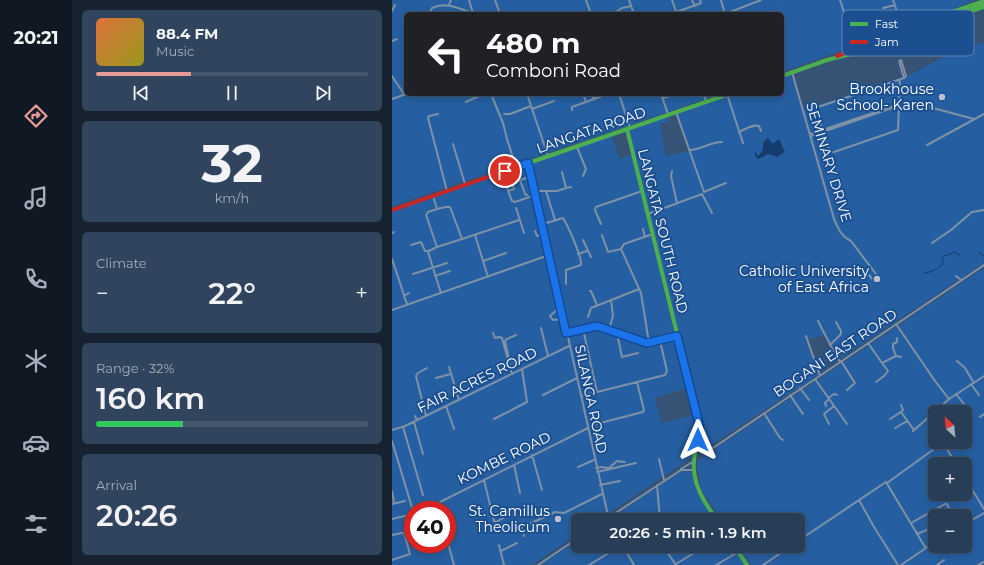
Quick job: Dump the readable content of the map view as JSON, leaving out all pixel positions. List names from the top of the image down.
{
  "streets": {
    "main road": ["LANGATA ROAD", "LANGATA SOUTH ROAD"],
    "street": [
      "SEMINARY DRIVE",
      "BOGANI EAST ROAD",
      "FAIR ACRES ROAD",
      "SILANGA ROAD",
      "KOMBE ROAD"
    ]
  },
  "crossings": [
    ["LANGATA ROAD", "LANGATA SOUTH ROAD"],
    ["LANGATA ROAD", "SILANGA ROAD"],
    ["LANGATA SOUTH ROAD", "BOGANI EAST ROAD"],
    ["FAIR ACRES ROAD", "SILANGA ROAD"],
    ["SILANGA ROAD", "KOMBE ROAD"]
  ],
  "places": ["Brookhouse School- Karen", "Catholic University of East Africa", "St. Camillus Theolicum"],
  "legend": ["Fast", "Jam"],
  "north": "top left",
  "page": {
    "tabs": "20:21",
    "turn": ["480 m", "Comboni Road"],
    "song": ["88.4 FM", "Music"],
    "tile": [
      ["32", "km/h"],
      "Climate",
      ["Range · 32%", "160 km"],
      ["Arrival", "20:26"]
    ],
    "heat": ["−", "22°", "+"],
    "map_buttons": ["+", "−"],
    "limit": "40",
    "trip": "20:26 · 5 min · 1.9 km"
  }
}
